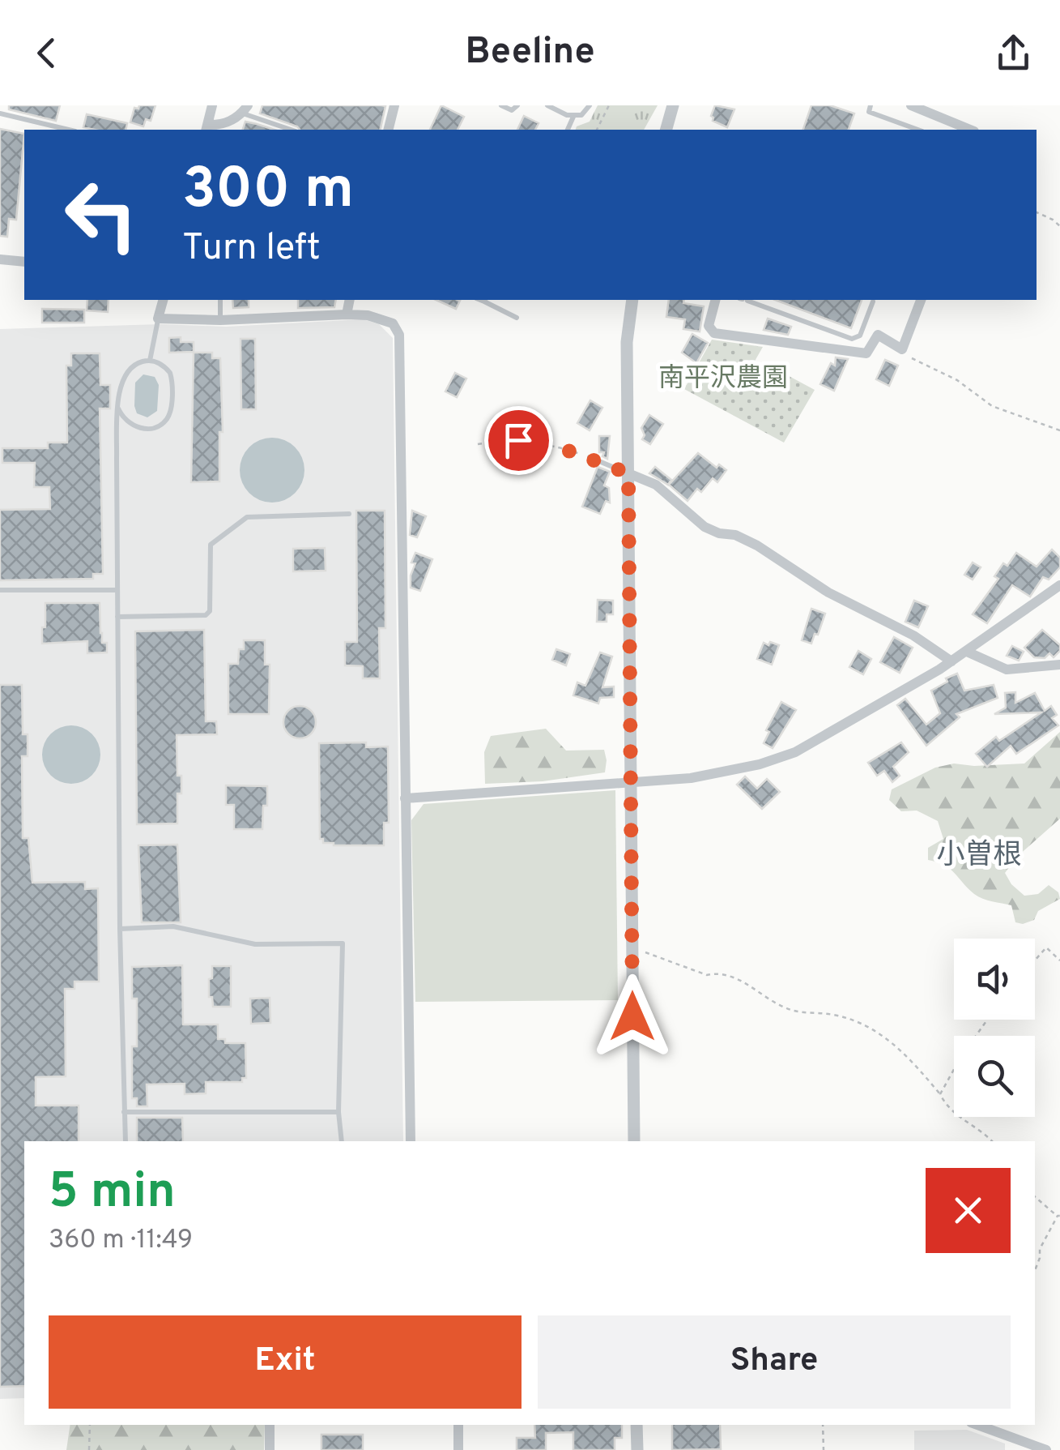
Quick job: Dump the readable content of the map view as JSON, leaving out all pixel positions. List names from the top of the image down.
{
  "districts": ["小曽根"],
  "parks": ["南平沢農園"],
  "page": {
    "header": "Beeline",
    "turn": ["300 m", "Turn left"],
    "heading": ["5 min", "360 m · 11:49"],
    "buttons": ["Exit", "Share"]
  }
}
